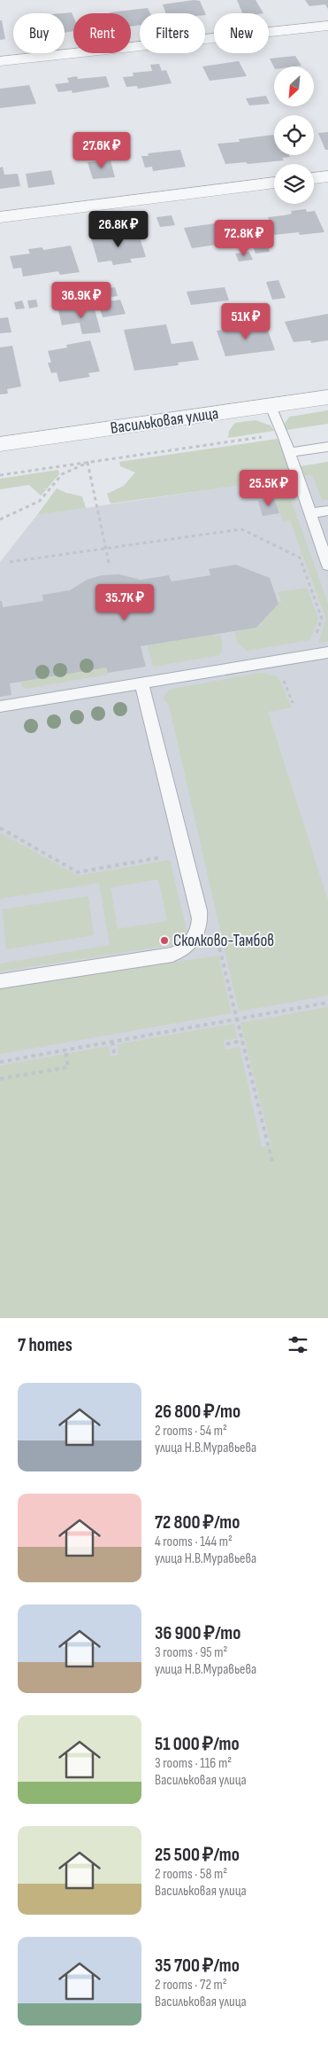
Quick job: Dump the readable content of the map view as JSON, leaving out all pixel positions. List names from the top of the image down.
{
  "streets": {
    "street": ["Васильковая улица"]
  },
  "places": ["Сколково-Тамбов"],
  "north": "bottom left",
  "page": {
    "chip": [
      "Buy",
      "Rent",
      "Filters",
      "New"
    ],
    "price": [
      "27.6K ₽",
      "26.8K ₽",
      "72.8K ₽",
      "36.9K ₽",
      "51K ₽",
      "25.5K ₽",
      "35.7K ₽"
    ],
    "heading": "7 homes",
    "list": [
      {
        "name": "26 800 ₽/mo",
        "note": "2 rooms · 54 m² · улица Н.В.Муравьева"
      },
      {
        "name": "72 800 ₽/mo",
        "note": "4 rooms · 144 m² · улица Н.В.Муравьева"
      },
      {
        "name": "36 900 ₽/mo",
        "note": "3 rooms · 95 m² · улица Н.В.Муравьева"
      },
      {
        "name": "51 000 ₽/mo",
        "note": "3 rooms · 116 m² · Васильковая улица"
      },
      {
        "name": "25 500 ₽/mo",
        "note": "2 rooms · 58 m² · Васильковая улица"
      },
      {
        "name": "35 700 ₽/mo",
        "note": "2 rooms · 72 m² · Васильковая улица"
      }
    ]
  }
}
